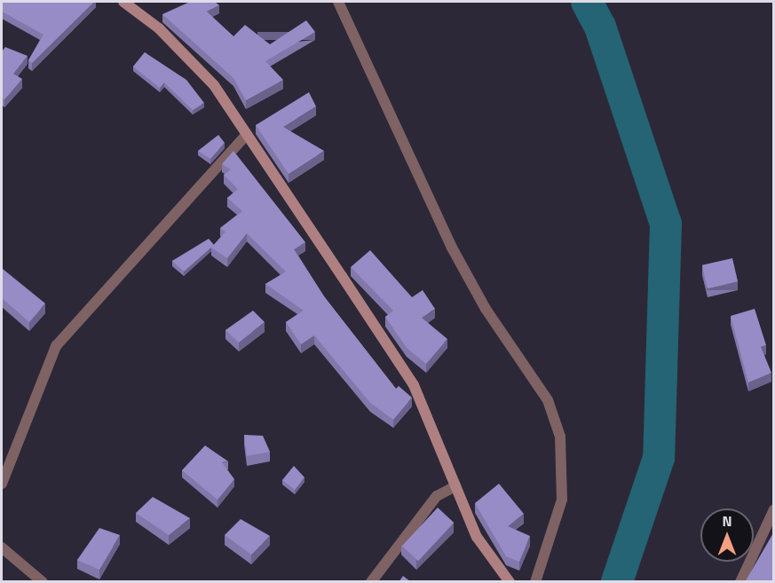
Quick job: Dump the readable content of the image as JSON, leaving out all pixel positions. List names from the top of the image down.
{
  "north": "top"
}
